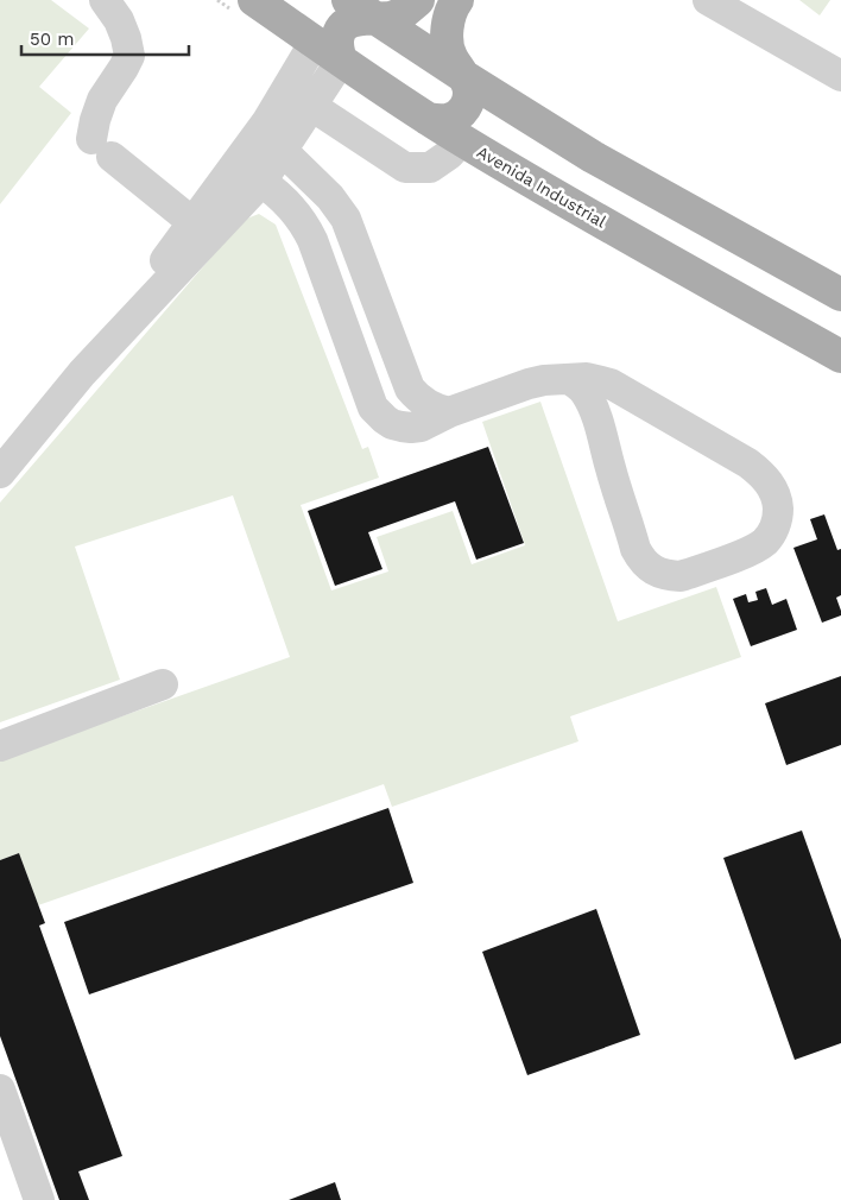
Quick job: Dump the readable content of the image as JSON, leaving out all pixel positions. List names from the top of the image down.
{
  "streets": {
    "main road": ["Avenida Industrial"]
  },
  "scale_bar": "50 m"
}
